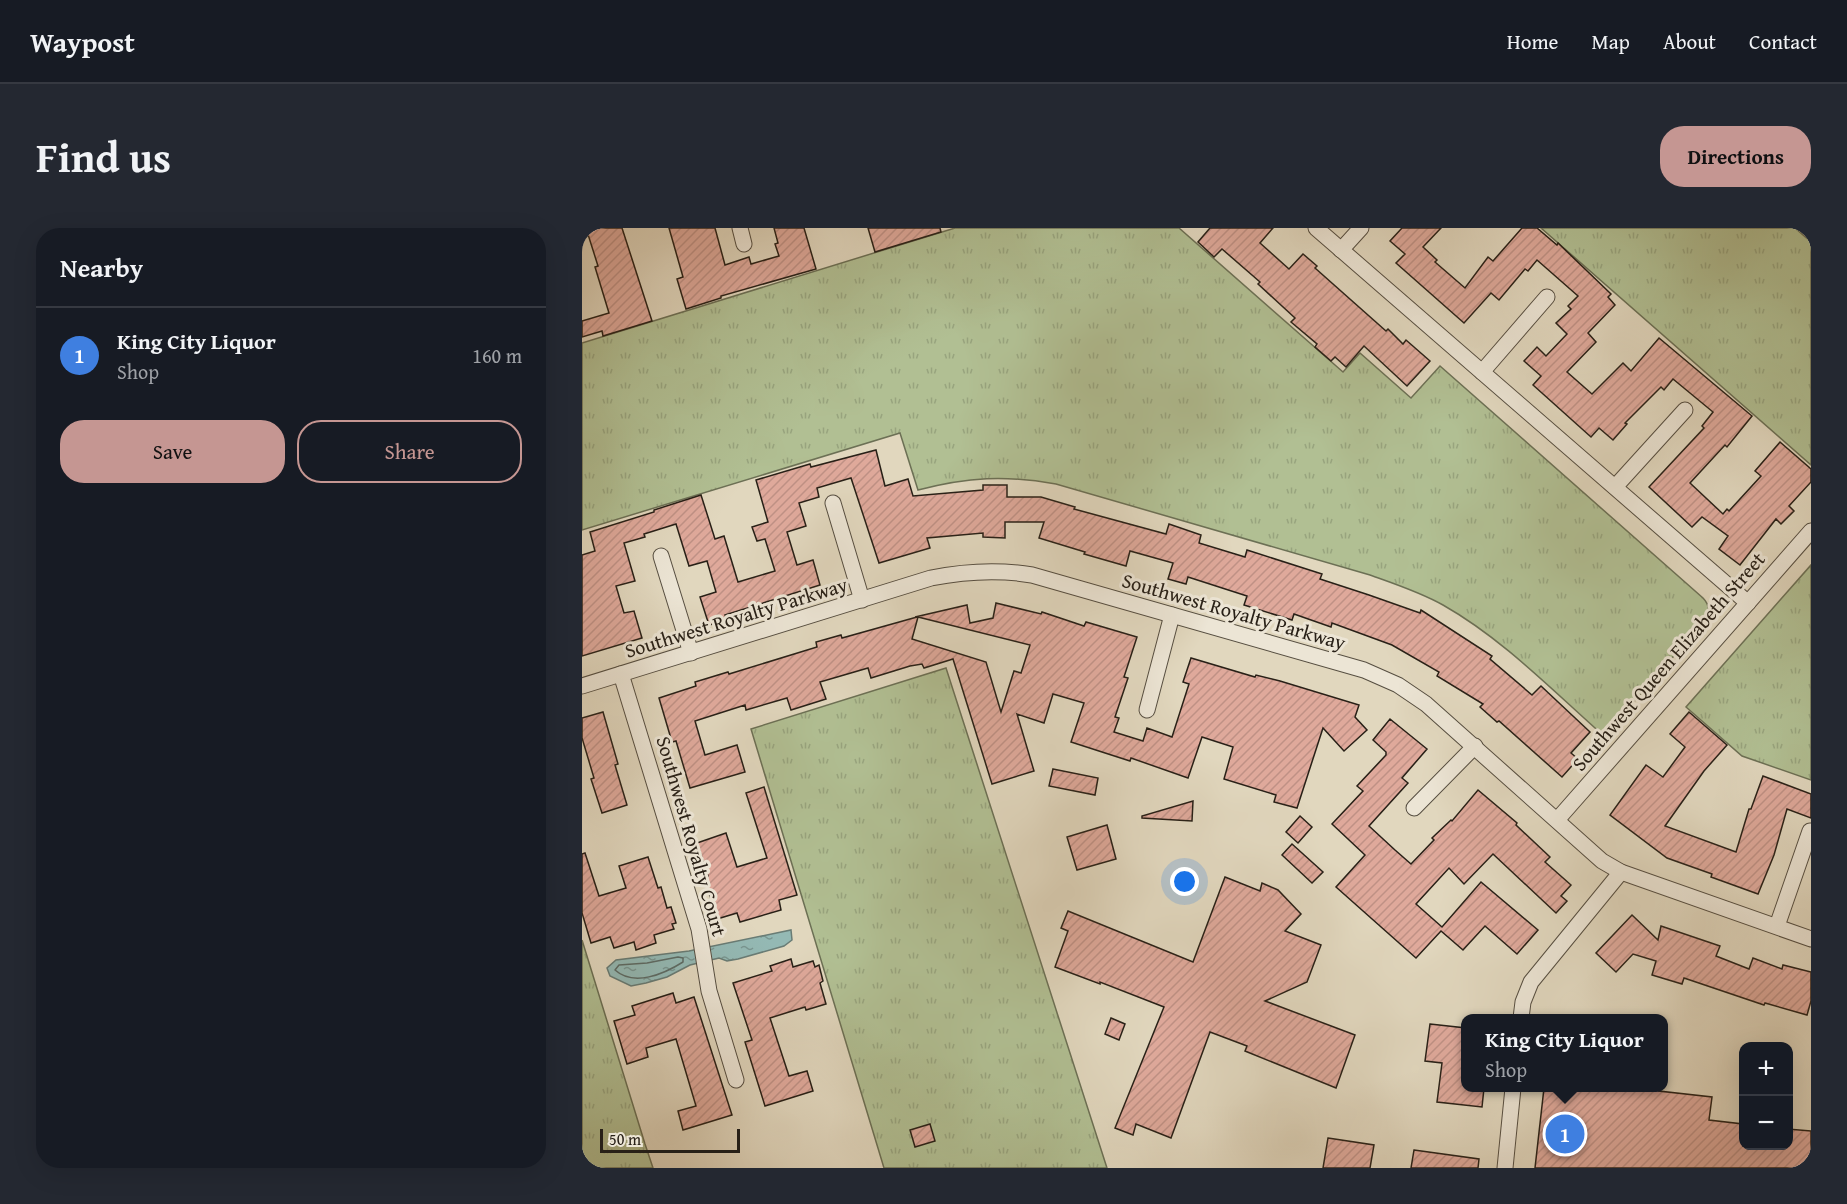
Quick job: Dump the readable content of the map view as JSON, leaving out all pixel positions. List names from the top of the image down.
{
  "streets": {
    "street": ["Southwest Royalty Parkway", "Southwest Queen Elizabeth Street", "Southwest Royalty Court"]
  },
  "crossings": [
    ["Southwest Royalty Parkway", "Southwest Queen Elizabeth Street"],
    ["Southwest Royalty Parkway", "Southwest Royalty Court"]
  ],
  "scale_bar": "50 m",
  "page": {
    "header": "Waypost",
    "nav": [
      "Home",
      "Map",
      "About",
      "Contact"
    ],
    "title": "Find us",
    "buttons": [
      "Directions",
      ["Save", "Share"]
    ],
    "heading": "Nearby",
    "list": [
      {
        "mark": "1",
        "name": "King City Liquor",
        "note": "Shop",
        "value": "160 m"
      }
    ],
    "popup": ["King City Liquor", "Shop"],
    "map_buttons": ["+", "−"],
    "pins": "1",
    "scale": "50 m"
  }
}
